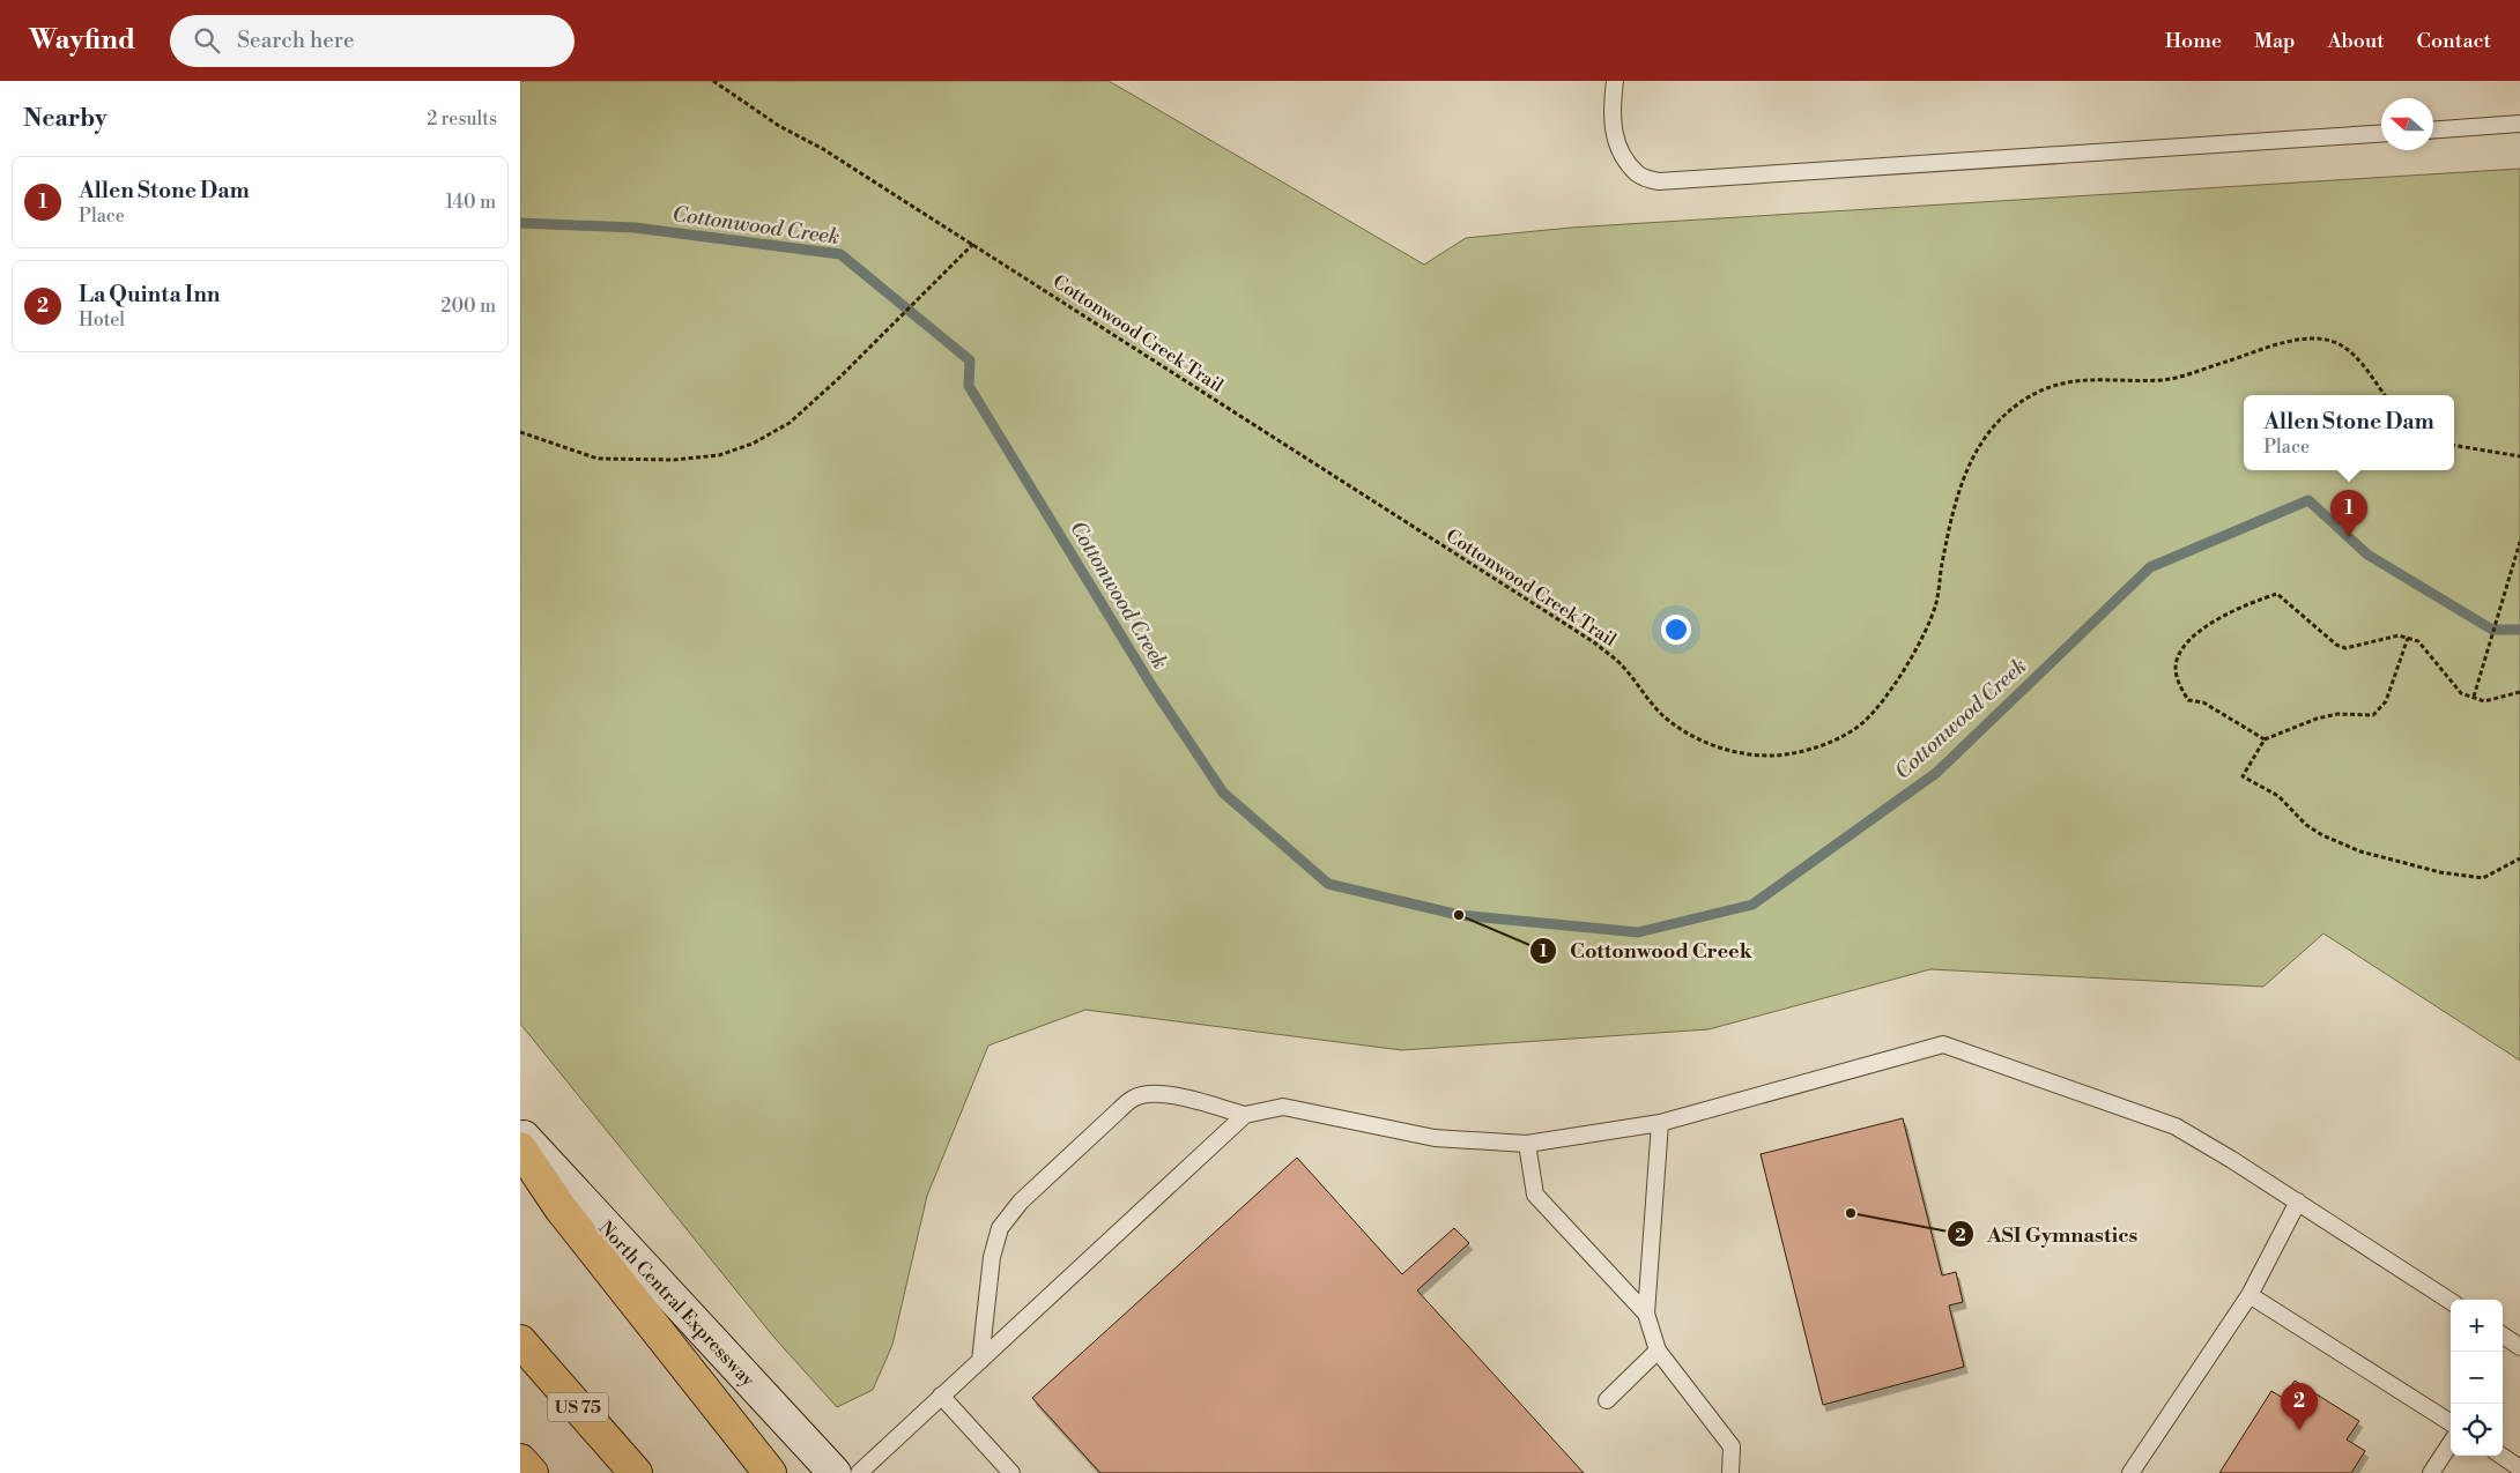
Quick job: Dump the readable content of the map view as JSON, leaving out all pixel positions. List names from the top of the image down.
{
  "streets": {
    "highway": ["US 75"],
    "main road": ["North Central Expressway"],
    "path": ["Cottonwood Creek Trail"]
  },
  "water": ["Cottonwood Creek"],
  "places": ["Cottonwood Creek", "ASI Gymnastics"],
  "north": "left",
  "page": {
    "header": "Wayfind",
    "search": "Search here",
    "nav": [
      "Home",
      "Map",
      "About",
      "Contact"
    ],
    "heading": ["Nearby", "2 results"],
    "list": [
      {
        "mark": "1",
        "name": "Allen Stone Dam",
        "note": "Place",
        "value": "140 m"
      },
      {
        "mark": "2",
        "name": "La Quinta Inn",
        "note": "Hotel",
        "value": "200 m"
      }
    ],
    "popup": ["Allen Stone Dam", "Place"],
    "pins": ["1", "2"],
    "map_buttons": ["+", "−"]
  }
}
